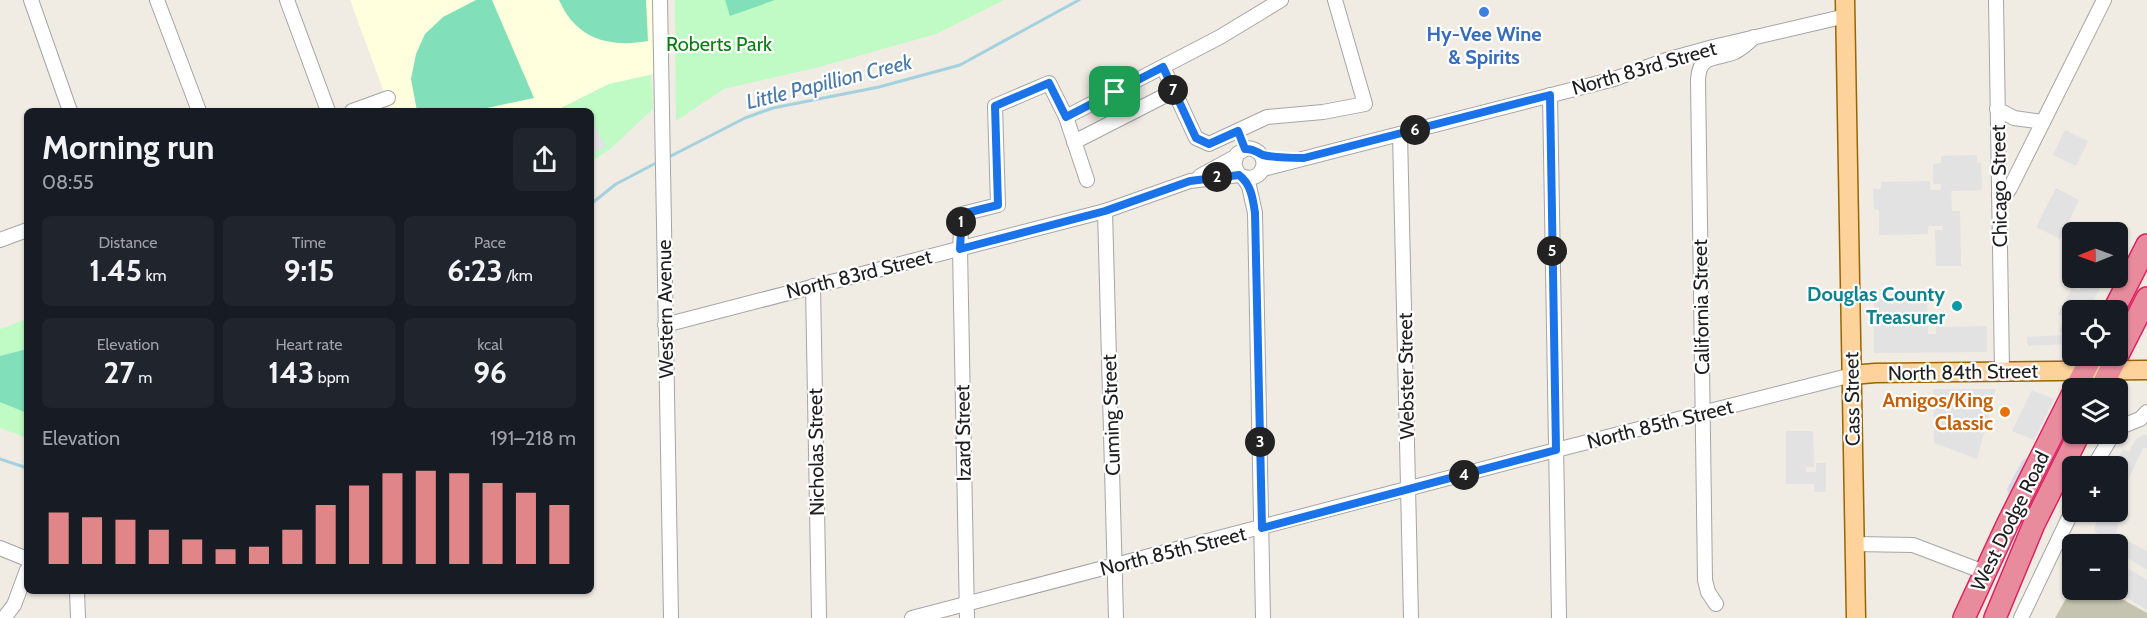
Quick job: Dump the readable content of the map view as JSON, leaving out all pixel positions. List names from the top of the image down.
{
  "streets": {
    "highway": ["West Dodge Road"],
    "main road": ["North 84th Street", "Cass Street"],
    "street": [
      "North 83rd Street",
      "Chicago Street",
      "California Street",
      "Western Avenue",
      "Webster Street",
      "Cuming Street",
      "North 85th Street",
      "Izard Street",
      "Nicholas Street"
    ]
  },
  "crossings": [
    ["North 83rd Street", "Western Avenue"],
    ["North 83rd Street", "Webster Street"],
    ["North 83rd Street", "Cass Street"],
    ["North 83rd Street", "Cuming Street"],
    ["North 83rd Street", "Izard Street"],
    ["North 83rd Street", "Nicholas Street"],
    ["Chicago Street", "North 84th Street"],
    ["California Street", "North 85th Street"],
    ["North 84th Street", "Cass Street"],
    ["North 84th Street", "North 85th Street"],
    ["Webster Street", "North 85th Street"],
    ["Cass Street", "North 85th Street"],
    ["Cuming Street", "North 85th Street"],
    ["North 85th Street", "Izard Street"]
  ],
  "water": ["Little Papillion Creek"],
  "parks": ["Roberts Park"],
  "places": ["Hy-Vee Wine & Spirits", "Douglas County Treasurer", "Amigos/King Classic"],
  "north": "left",
  "page": {
    "pins": [
      "7",
      "6",
      "2",
      "1",
      "5",
      "3",
      "4"
    ],
    "heading": ["Morning run", "08:55"],
    "stats": [
      ["Distance", "1.45 km"],
      ["Time", "9:15"],
      ["Pace", "6:23 /km"],
      ["Elevation", "27 m"],
      ["Heart rate", "143 bpm"],
      ["kcal", "96"]
    ],
    "map_buttons": ["+", "−"],
    "chart": ["Elevation", "191–218 m"]
  }
}
